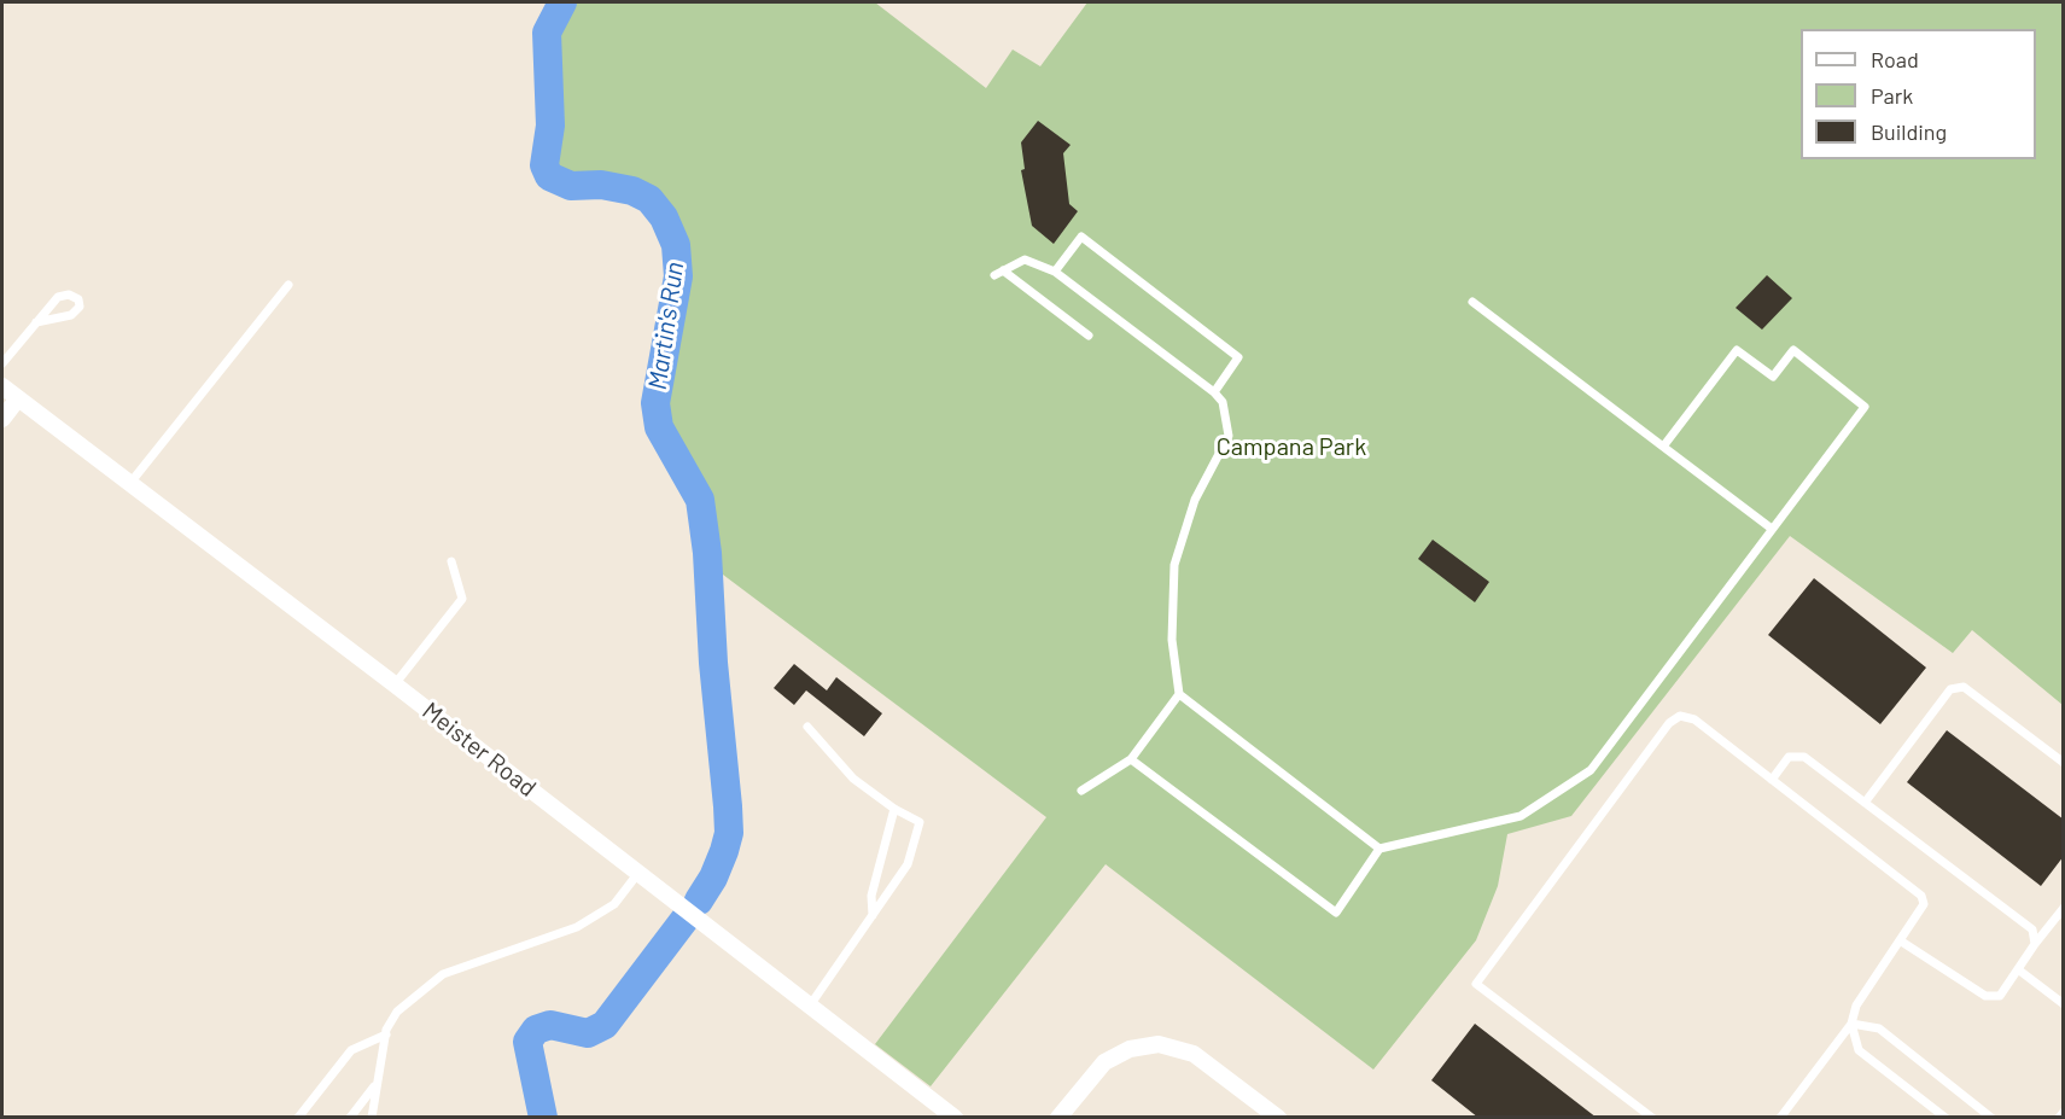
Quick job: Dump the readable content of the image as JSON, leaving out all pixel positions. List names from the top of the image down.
{
  "streets": {
    "street": ["Meister Road"]
  },
  "water": ["Martin's Run"],
  "parks": ["Campana Park"],
  "legend": ["Road", "Park", "Building"]
}
